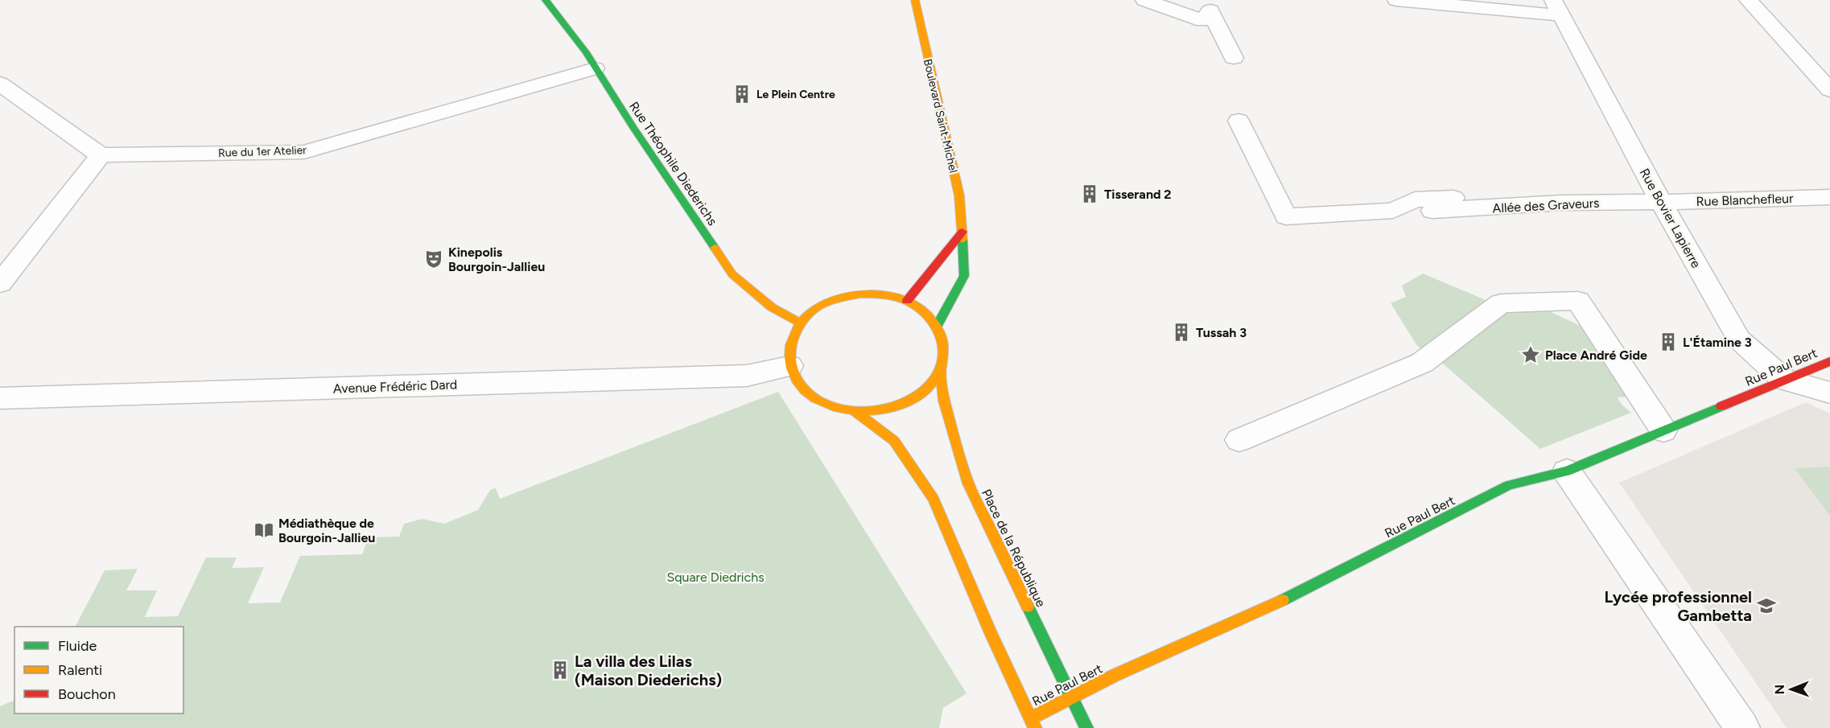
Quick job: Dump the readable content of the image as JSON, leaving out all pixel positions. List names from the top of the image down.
{
  "streets": {
    "main road": [
      "Boulevard Saint-Michel",
      "Rue Théophile Diederichs",
      "Rue Paul Bert",
      "Place de la République"
    ],
    "street": [
      "Rue du 1er Atelier",
      "Rue Blanchefleur",
      "Allée des Graveurs",
      "Rue Bovier Lapierre",
      "Avenue Frédéric Dard"
    ]
  },
  "crossings": [
    ["Boulevard Saint-Michel", "Rue Théophile Diederichs"],
    ["Boulevard Saint-Michel", "Avenue Frédéric Dard"],
    ["Boulevard Saint-Michel", "Place de la République"],
    ["Rue du 1er Atelier", "Rue Théophile Diederichs"],
    ["Rue Théophile Diederichs", "Avenue Frédéric Dard"],
    ["Rue Théophile Diederichs", "Place de la République"],
    ["Rue Blanchefleur", "Allée des Graveurs"],
    ["Rue Blanchefleur", "Rue Bovier Lapierre"],
    ["Allée des Graveurs", "Rue Bovier Lapierre"],
    ["Rue Bovier Lapierre", "Rue Paul Bert"],
    ["Rue Paul Bert", "Place de la République"],
    ["Avenue Frédéric Dard", "Place de la République"]
  ],
  "parks": ["Square Diedrichs"],
  "places": {
    "building": [
      "Le Plein Centre",
      "Tisserand 2",
      "Tussah 3",
      "L'Étamine 3",
      "La villa des Lilas (Maison Diederichs)"
    ],
    "theatre": ["Kinepolis Bourgoin-Jallieu"],
    "place": ["Place André Gide"],
    "library": ["Médiathèque de Bourgoin-Jallieu"],
    "school or university": ["Lycée professionnel Gambetta"]
  },
  "legend": ["Fluide", "Ralenti", "Bouchon"],
  "north": "left"
}
